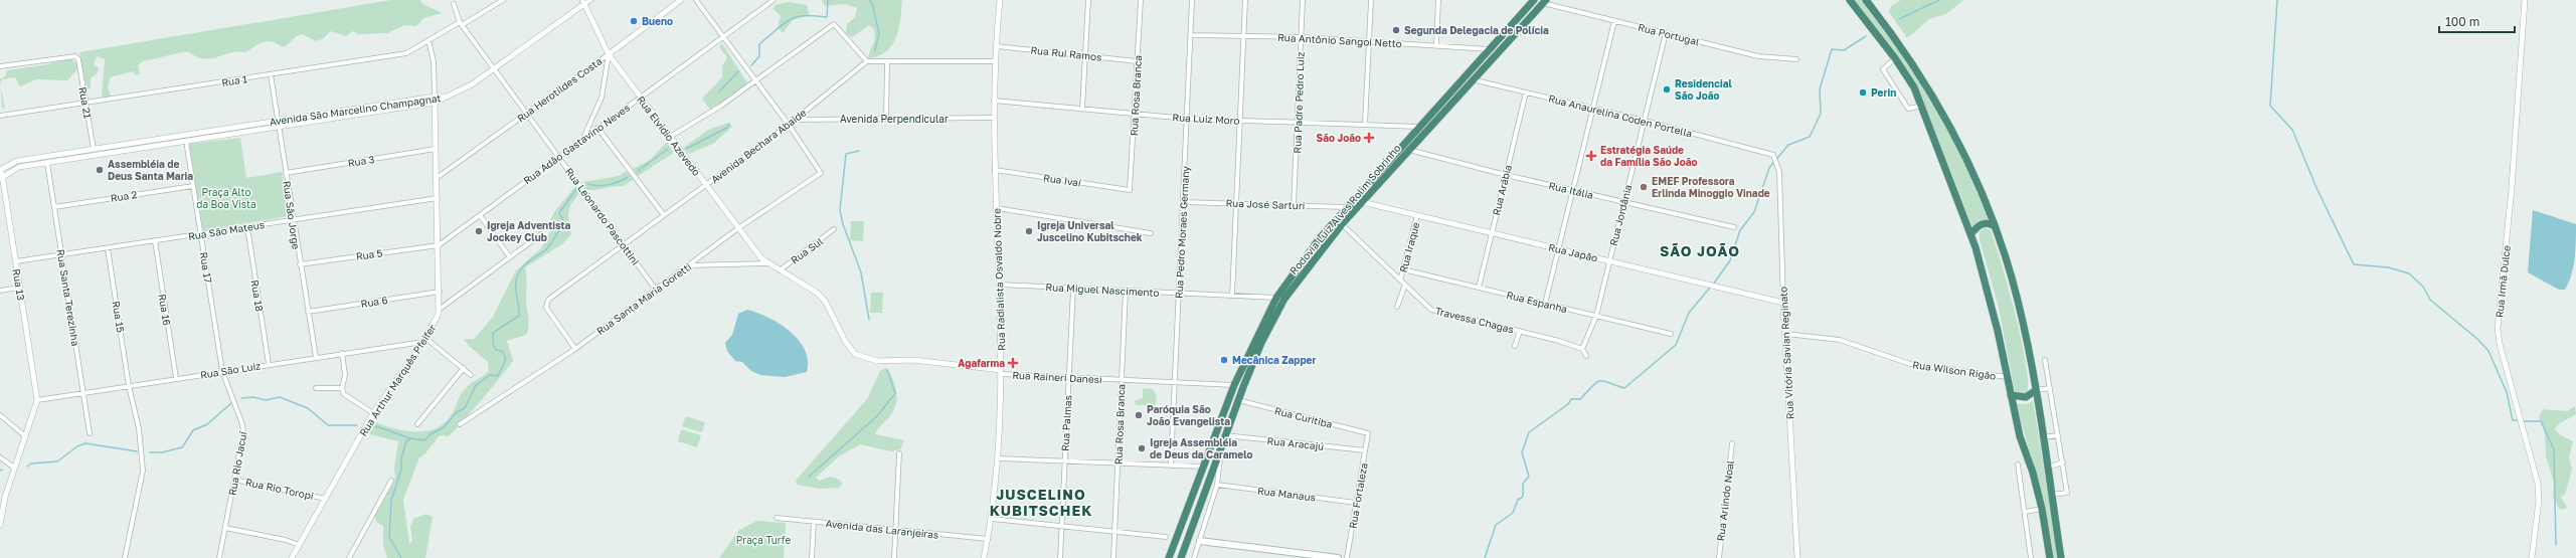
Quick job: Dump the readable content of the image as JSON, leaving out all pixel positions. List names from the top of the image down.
{
  "streets": {
    "highway": ["Rodovia Luiz Alves Rolim Sobrinho"],
    "street": [
      "Rua Portugal",
      "Rua Antônio Sangoi Netto",
      "Rua Rui Ramos",
      "Rua 1",
      "Rua Herotildes Costa",
      "Rua Rosa Branca",
      "Rua 21",
      "Rua Padre Pedro Luiz",
      "Avenida São Marcelino Champagnat",
      "Rua Anaurelina Coden Portella",
      "Avenida Perpendicular",
      "Rua Luiz Moro",
      "Rua Elvidio Azevedo",
      "Rua Adão Gastavino Neves",
      "Avenida Bechara Abaide",
      "Rua 3",
      "Rua Ivaí",
      "Rua Arábia",
      "Rua Itália",
      "Rua 2",
      "Rua José Sarturi",
      "Rua São Jorge",
      "Rua Jordânia",
      "Rua Leonardo Pascottini",
      "Rua São Mateus",
      "Rua Pedro Moraes Germany",
      "Rua Iraque",
      "Rua Sul",
      "Rua Japão",
      "Rua 5",
      "Rua 17",
      "Rua Radialista Osvaldo Nobre",
      "Rua Irmã Dulce",
      "Rua 13",
      "Rua Miguel Nascimento",
      "Rua 18",
      "Rua Santa Terezinha",
      "Rua Santa Maria Goretti",
      "Rua 6",
      "Rua Espanha",
      "Rua 16",
      "Rua 15",
      "Travessa Chagas",
      "Rua Vitória Savian Reginato",
      "Rua São Luiz",
      "Rua Wilson Rigão",
      "Rua Raineri Danesi",
      "Rua Arthur Marquês Pfeifer",
      "Rua Curitiba",
      "Rua Palmas",
      "Rua Aracajú",
      "Rua Rio Jacuí",
      "Rua Rio Toropi",
      "Rua Manaus",
      "Rua Fortaleza",
      "Rua Arlindo Noal",
      "Avenida das Laranjeiras"
    ]
  },
  "crossings": [
    ["Rua Portugal", "Rodovia Luiz Alves Rolim Sobrinho"],
    ["Rua Portugal", "Rua Jordânia"],
    ["Rua Antônio Sangoi Netto", "Rua Padre Pedro Luiz"],
    ["Rua Antônio Sangoi Netto", "Rodovia Luiz Alves Rolim Sobrinho"],
    ["Rua Antônio Sangoi Netto", "Rua Pedro Moraes Germany"],
    ["Rua Rui Ramos", "Rua Rosa Branca"],
    ["Rua Rui Ramos", "Rua Radialista Osvaldo Nobre"],
    ["Rua 1", "Rua 21"],
    ["Rua 1", "Rua São Jorge"],
    ["Rua 1", "Rua Leonardo Pascottini"],
    ["Rua 1", "Rua Arthur Marquês Pfeifer"],
    ["Rua Herotildes Costa", "Rua Elvidio Azevedo"],
    ["Rua Herotildes Costa", "Rua Leonardo Pascottini"],
    ["Rua Herotildes Costa", "Rua Arthur Marquês Pfeifer"],
    ["Rua Rosa Branca", "Rua Luiz Moro"],
    ["Rua Rosa Branca", "Rua Ivaí"],
    ["Rua Rosa Branca", "Rua Miguel Nascimento"],
    ["Rua Rosa Branca", "Rua Raineri Danesi"],
    ["Rua 21", "Avenida São Marcelino Champagnat"],
    ["Rua Padre Pedro Luiz", "Rua Luiz Moro"],
    ["Rua Padre Pedro Luiz", "Rua José Sarturi"],
    ["Avenida São Marcelino Champagnat", "Rua São Jorge"],
    ["Avenida São Marcelino Champagnat", "Rua 17"],
    ["Avenida São Marcelino Champagnat", "Rua 13"],
    ["Avenida São Marcelino Champagnat", "Rua Santa Terezinha"],
    ["Avenida São Marcelino Champagnat", "Rua Arthur Marquês Pfeifer"],
    ["Rua Anaurelina Coden Portella", "Rua Arábia"],
    ["Rua Anaurelina Coden Portella", "Rodovia Luiz Alves Rolim Sobrinho"],
    ["Rua Anaurelina Coden Portella", "Rua Jordânia"],
    ["Rua Anaurelina Coden Portella", "Rua Vitória Savian Reginato"],
    ["Avenida Perpendicular", "Avenida Bechara Abaide"],
    ["Avenida Perpendicular", "Rua Radialista Osvaldo Nobre"],
    ["Rua Luiz Moro", "Rodovia Luiz Alves Rolim Sobrinho"],
    ["Rua Luiz Moro", "Rua Pedro Moraes Germany"],
    ["Rua Luiz Moro", "Rua Radialista Osvaldo Nobre"],
    ["Rua Elvidio Azevedo", "Rua Adão Gastavino Neves"],
    ["Rua Elvidio Azevedo", "Avenida Bechara Abaide"],
    ["Rua Elvidio Azevedo", "Rua Santa Maria Goretti"],
    ["Rua Adão Gastavino Neves", "Rua Leonardo Pascottini"],
    ["Rua Adão Gastavino Neves", "Rua 5"],
    ["Rua Adão Gastavino Neves", "Rua Arthur Marquês Pfeifer"],
    ["Avenida Bechara Abaide", "Rua Leonardo Pascottini"],
    ["Avenida Bechara Abaide", "Rua Santa Maria Goretti"],
    ["Rua 3", "Rua São Jorge"],
    ["Rua 3", "Rua Arthur Marquês Pfeifer"],
    ["Rua Ivaí", "Rua Radialista Osvaldo Nobre"],
    ["Rua Arábia", "Rua Itália"],
    ["Rua Arábia", "Rua Japão"],
    ["Rua Arábia", "Rua Espanha"],
    ["Rua Itália", "Rodovia Luiz Alves Rolim Sobrinho"],
    ["Rua Itália", "Rua Jordânia"],
    ["Rua 2", "Rua 17"],
    ["Rua 2", "Rua Santa Terezinha"],
    ["Rua José Sarturi", "Rodovia Luiz Alves Rolim Sobrinho"],
    ["Rua José Sarturi", "Rua Pedro Moraes Germany"],
    ["Rodovia Luiz Alves Rolim Sobrinho", "Rua Japão"],
    ["Rodovia Luiz Alves Rolim Sobrinho", "Rua Miguel Nascimento"],
    ["Rodovia Luiz Alves Rolim Sobrinho", "Travessa Chagas"],
    ["Rodovia Luiz Alves Rolim Sobrinho", "Rua Raineri Danesi"],
    ["Rodovia Luiz Alves Rolim Sobrinho", "Rua Curitiba"],
    ["Rodovia Luiz Alves Rolim Sobrinho", "Rua Aracajú"],
    ["Rua São Jorge", "Rua São Mateus"],
    ["Rua São Jorge", "Rua 5"],
    ["Rua São Jorge", "Rua 6"],
    ["Rua São Jorge", "Rua São Luiz"],
    ["Rua Jordânia", "Rua Japão"],
    ["Rua Jordânia", "Rua Espanha"],
    ["Rua Jordânia", "Travessa Chagas"],
    ["Rua Leonardo Pascottini", "Rua Santa Maria Goretti"],
    ["Rua São Mateus", "Rua 17"],
    ["Rua São Mateus", "Rua 13"],
    ["Rua São Mateus", "Rua 18"],
    ["Rua São Mateus", "Rua Santa Terezinha"],
    ["Rua São Mateus", "Rua 16"],
    ["Rua São Mateus", "Rua 15"],
    ["Rua São Mateus", "Rua Arthur Marquês Pfeifer"],
    ["Rua Pedro Moraes Germany", "Rua Miguel Nascimento"],
    ["Rua Pedro Moraes Germany", "Rua Raineri Danesi"],
    ["Rua Iraque", "Rua Japão"],
    ["Rua Iraque", "Rua Espanha"],
    ["Rua Iraque", "Travessa Chagas"],
    ["Rua Japão", "Rua Vitória Savian Reginato"],
    ["Rua 5", "Rua Arthur Marquês Pfeifer"],
    ["Rua 17", "Rua São Luiz"],
    ["Rua 17", "Rua Rio Jacuí"],
    ["Rua Radialista Osvaldo Nobre", "Rua Miguel Nascimento"],
    ["Rua Radialista Osvaldo Nobre", "Rua Raineri Danesi"],
    ["Rua Radialista Osvaldo Nobre", "Avenida das Laranjeiras"],
    ["Rua 13", "Rua São Luiz"],
    ["Rua Miguel Nascimento", "Rua Palmas"],
    ["Rua 18", "Rua São Luiz"],
    ["Rua Santa Terezinha", "Rua São Luiz"],
    ["Rua 6", "Rua Arthur Marquês Pfeifer"],
    ["Rua 16", "Rua São Luiz"],
    ["Rua 15", "Rua São Luiz"],
    ["Rua Vitória Savian Reginato", "Rua Wilson Rigão"],
    ["Rua São Luiz", "Rua Arthur Marquês Pfeifer"],
    ["Rua São Luiz", "Rua Rio Jacuí"],
    ["Rua Raineri Danesi", "Rua Palmas"],
    ["Rua Arthur Marquês Pfeifer", "Rua Rio Toropi"],
    ["Rua Curitiba", "Rua Fortaleza"],
    ["Rua Aracajú", "Rua Fortaleza"],
    ["Rua Rio Jacuí", "Rua Rio Toropi"],
    ["Rua Manaus", "Rua Fortaleza"]
  ],
  "districts": ["SÃO JOÃO", "JUSCELINO KUBITSCHEK"],
  "parks": ["Praça Alto da Boa Vista", "Praça Turfe"],
  "places": {
    "other": [
      "Bueno",
      "Segunda Delegacia de Polícia",
      "Residencial São João",
      "Perin",
      "Assembléia de Deus Santa Maria",
      "EMEF Professora Erlinda Minoggio Vinade",
      "Igreja Adventista Jockey Club",
      "Igreja Universal Juscelino Kubitschek",
      "Mecânica Zapper",
      "Paróquia São João Evangelista",
      "Igreja Assembléia de Deus da Caramelo"
    ],
    "health": ["São João", "Estratégia Saúde da Família São João", "Agafarma"]
  },
  "scale_bar": "100 m"
}
